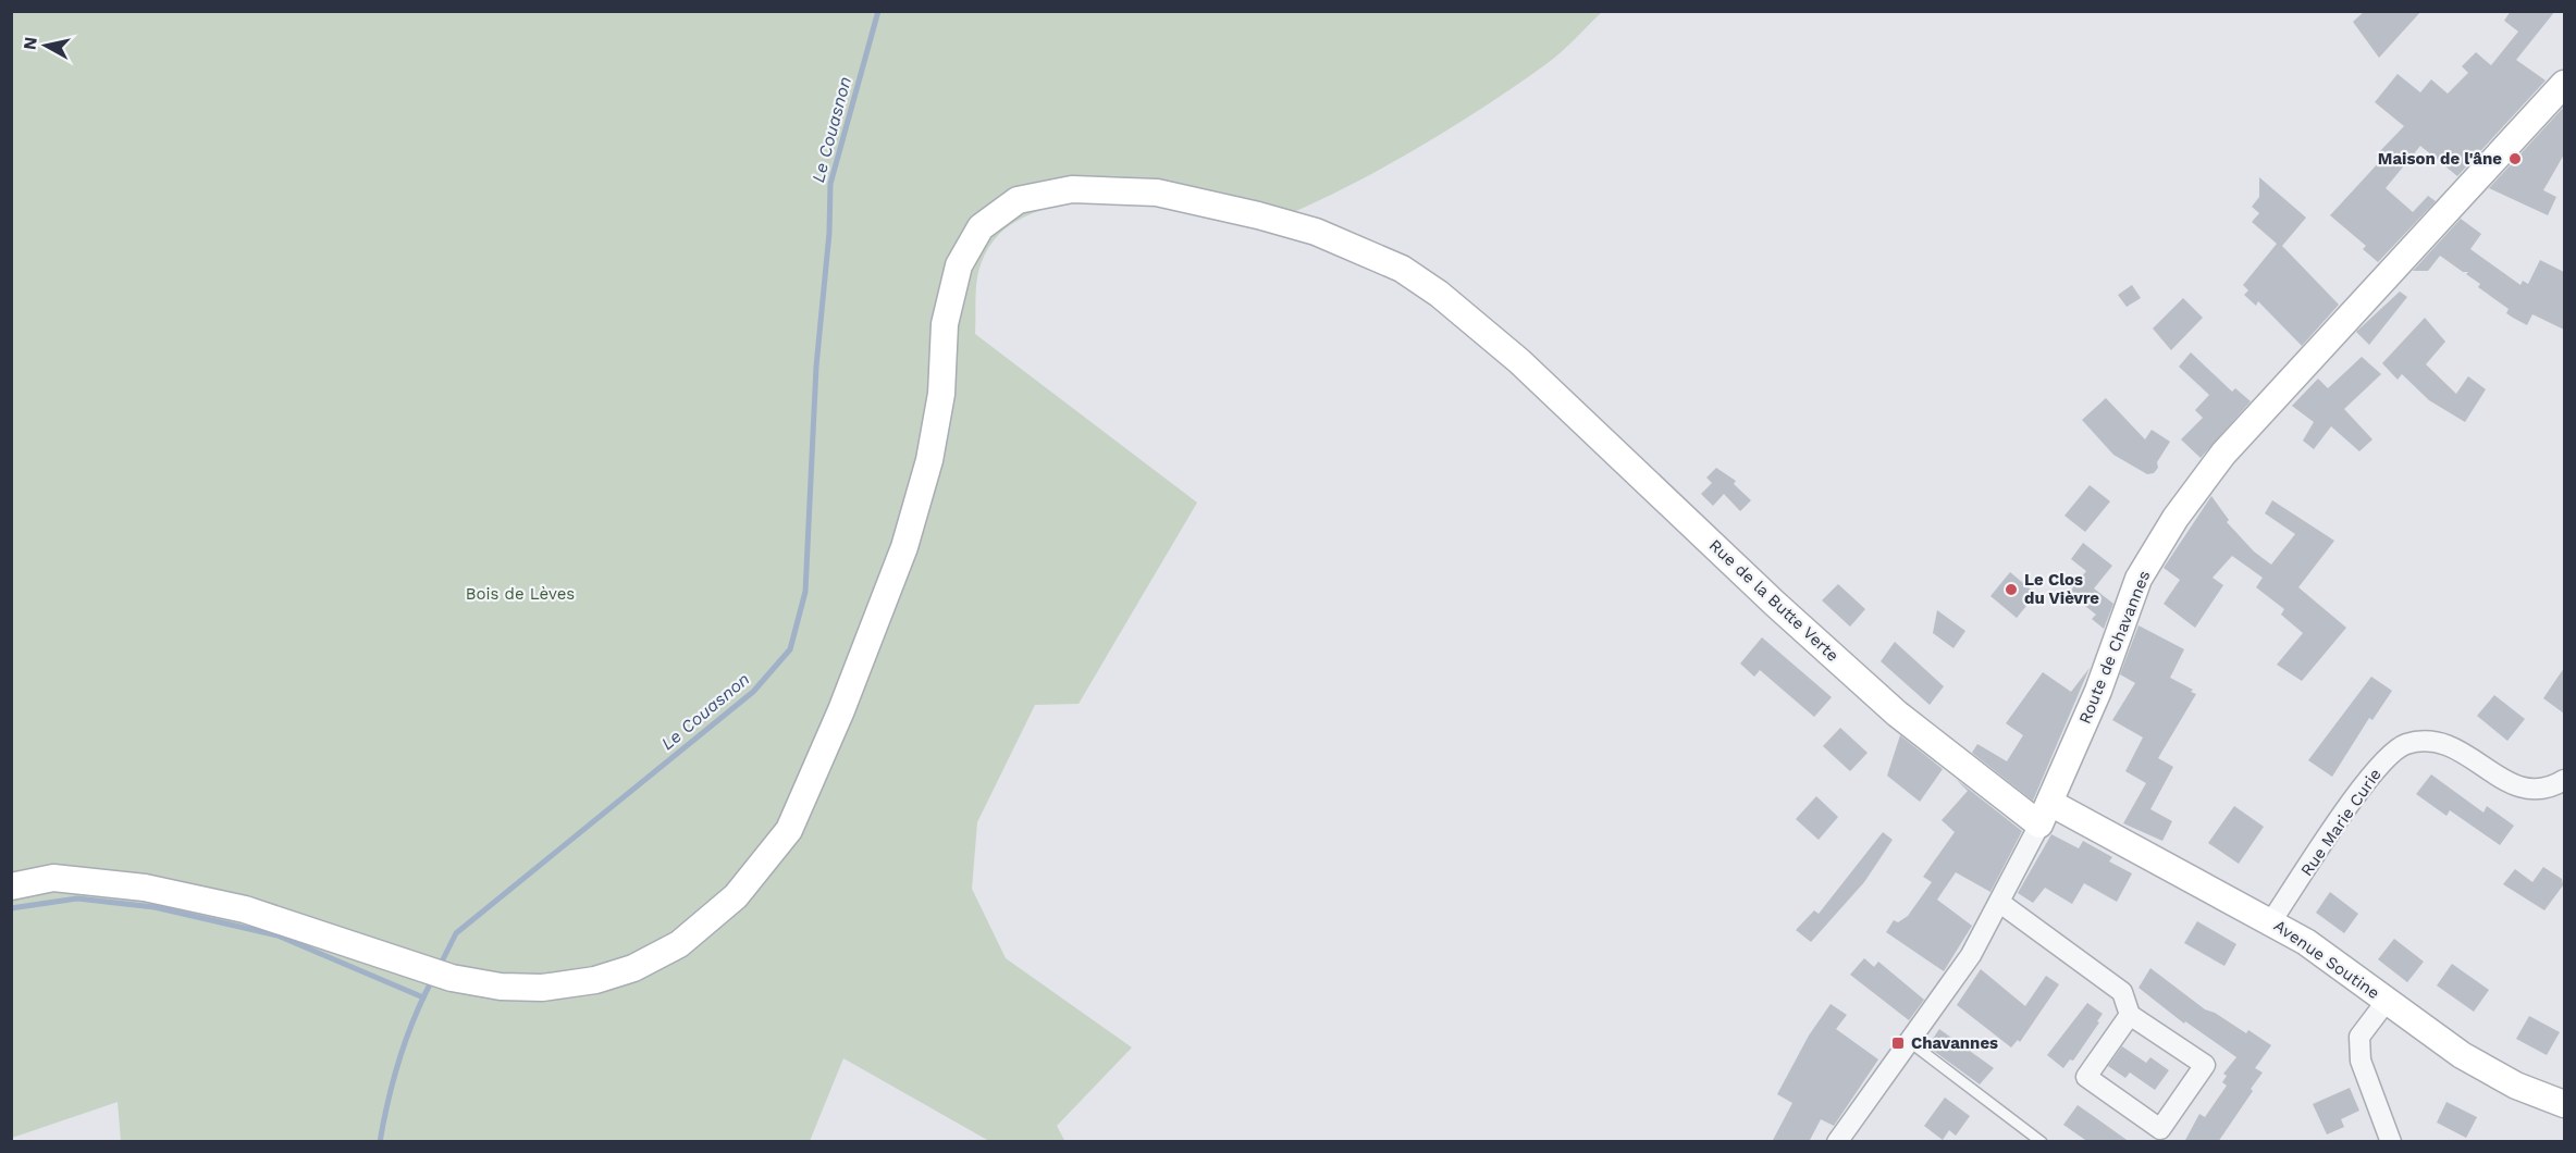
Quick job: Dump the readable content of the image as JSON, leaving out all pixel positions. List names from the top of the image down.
{
  "streets": {
    "street": [
      "Rue de la Butte Verte",
      "Route de Chavannes",
      "Rue Marie Curie",
      "Avenue Soutine"
    ]
  },
  "crossings": [
    ["Rue de la Butte Verte", "Route de Chavannes"],
    ["Rue de la Butte Verte", "Avenue Soutine"],
    ["Route de Chavannes", "Avenue Soutine"],
    ["Rue Marie Curie", "Avenue Soutine"]
  ],
  "water": ["Le Couasnon"],
  "parks": ["Bois de Lèves"],
  "places": {
    "other": ["Maison de l'âne", "Le Clos du Vièvre"],
    "transit": ["Chavannes"]
  },
  "north": "left"
}
